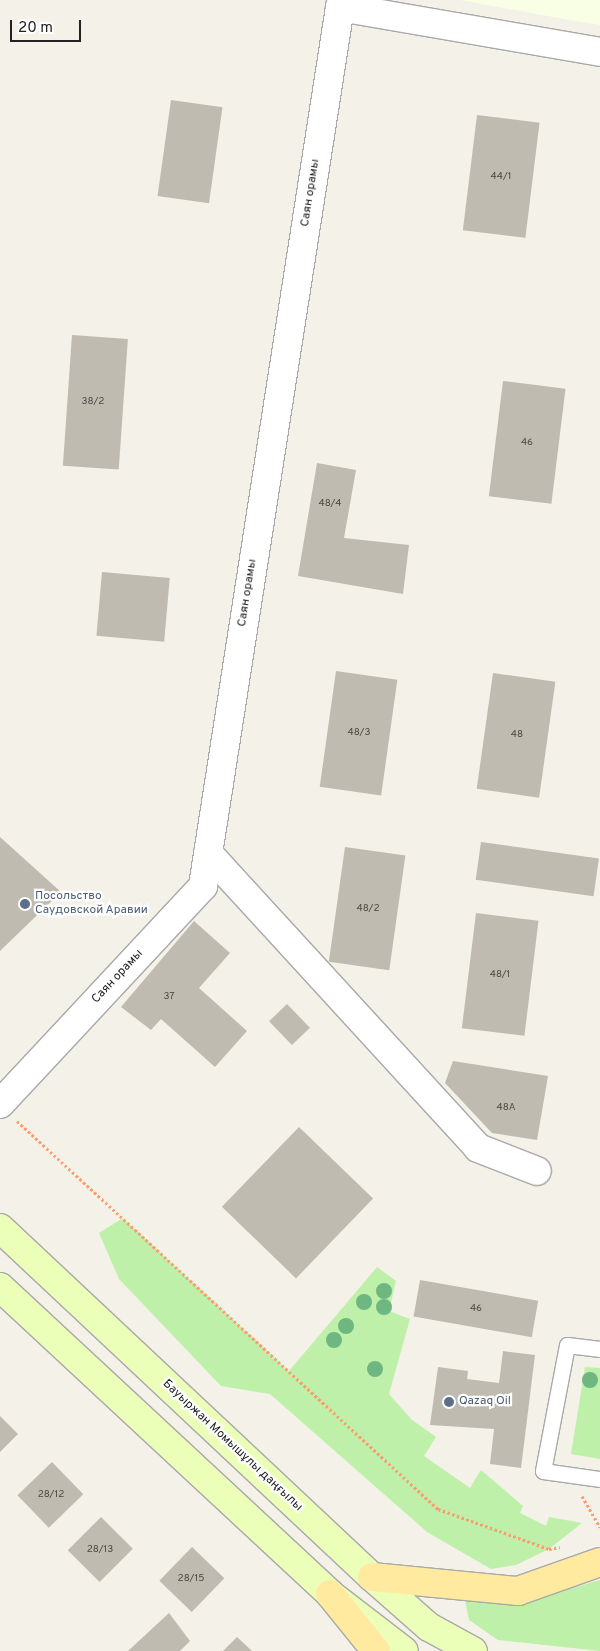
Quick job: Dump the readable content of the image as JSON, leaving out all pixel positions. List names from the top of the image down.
{
  "streets": {
    "main road": ["Бауыржан Момышұлы даңғылы"],
    "street": ["Саян орамы"]
  },
  "places": ["Посольство Саудовской Аравии", "Qazaq Oil"],
  "house_numbers": [
    "44/1",
    "38/2",
    "46",
    "48/4",
    "48/3",
    "48",
    "48/2",
    "48/1",
    "37",
    "48А",
    "46",
    "28/12",
    "28/13",
    "28/15"
  ],
  "scale_bar": "20 m"
}
